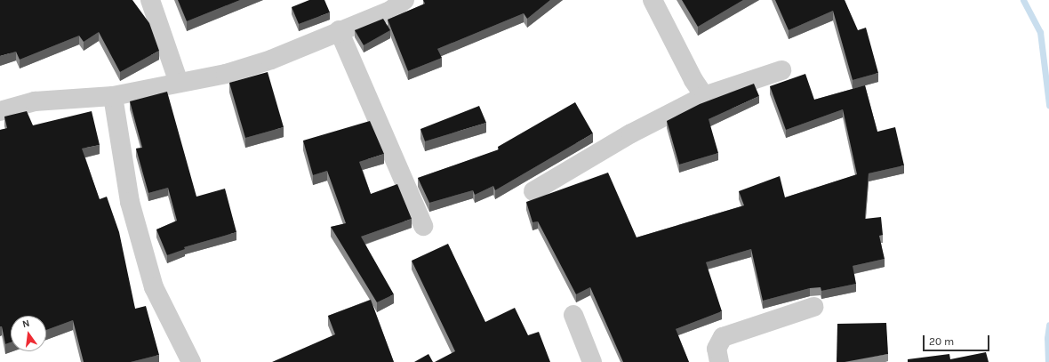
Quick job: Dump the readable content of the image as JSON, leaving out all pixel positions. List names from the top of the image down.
{
  "scale_bar": "20 m",
  "north": "top"
}
